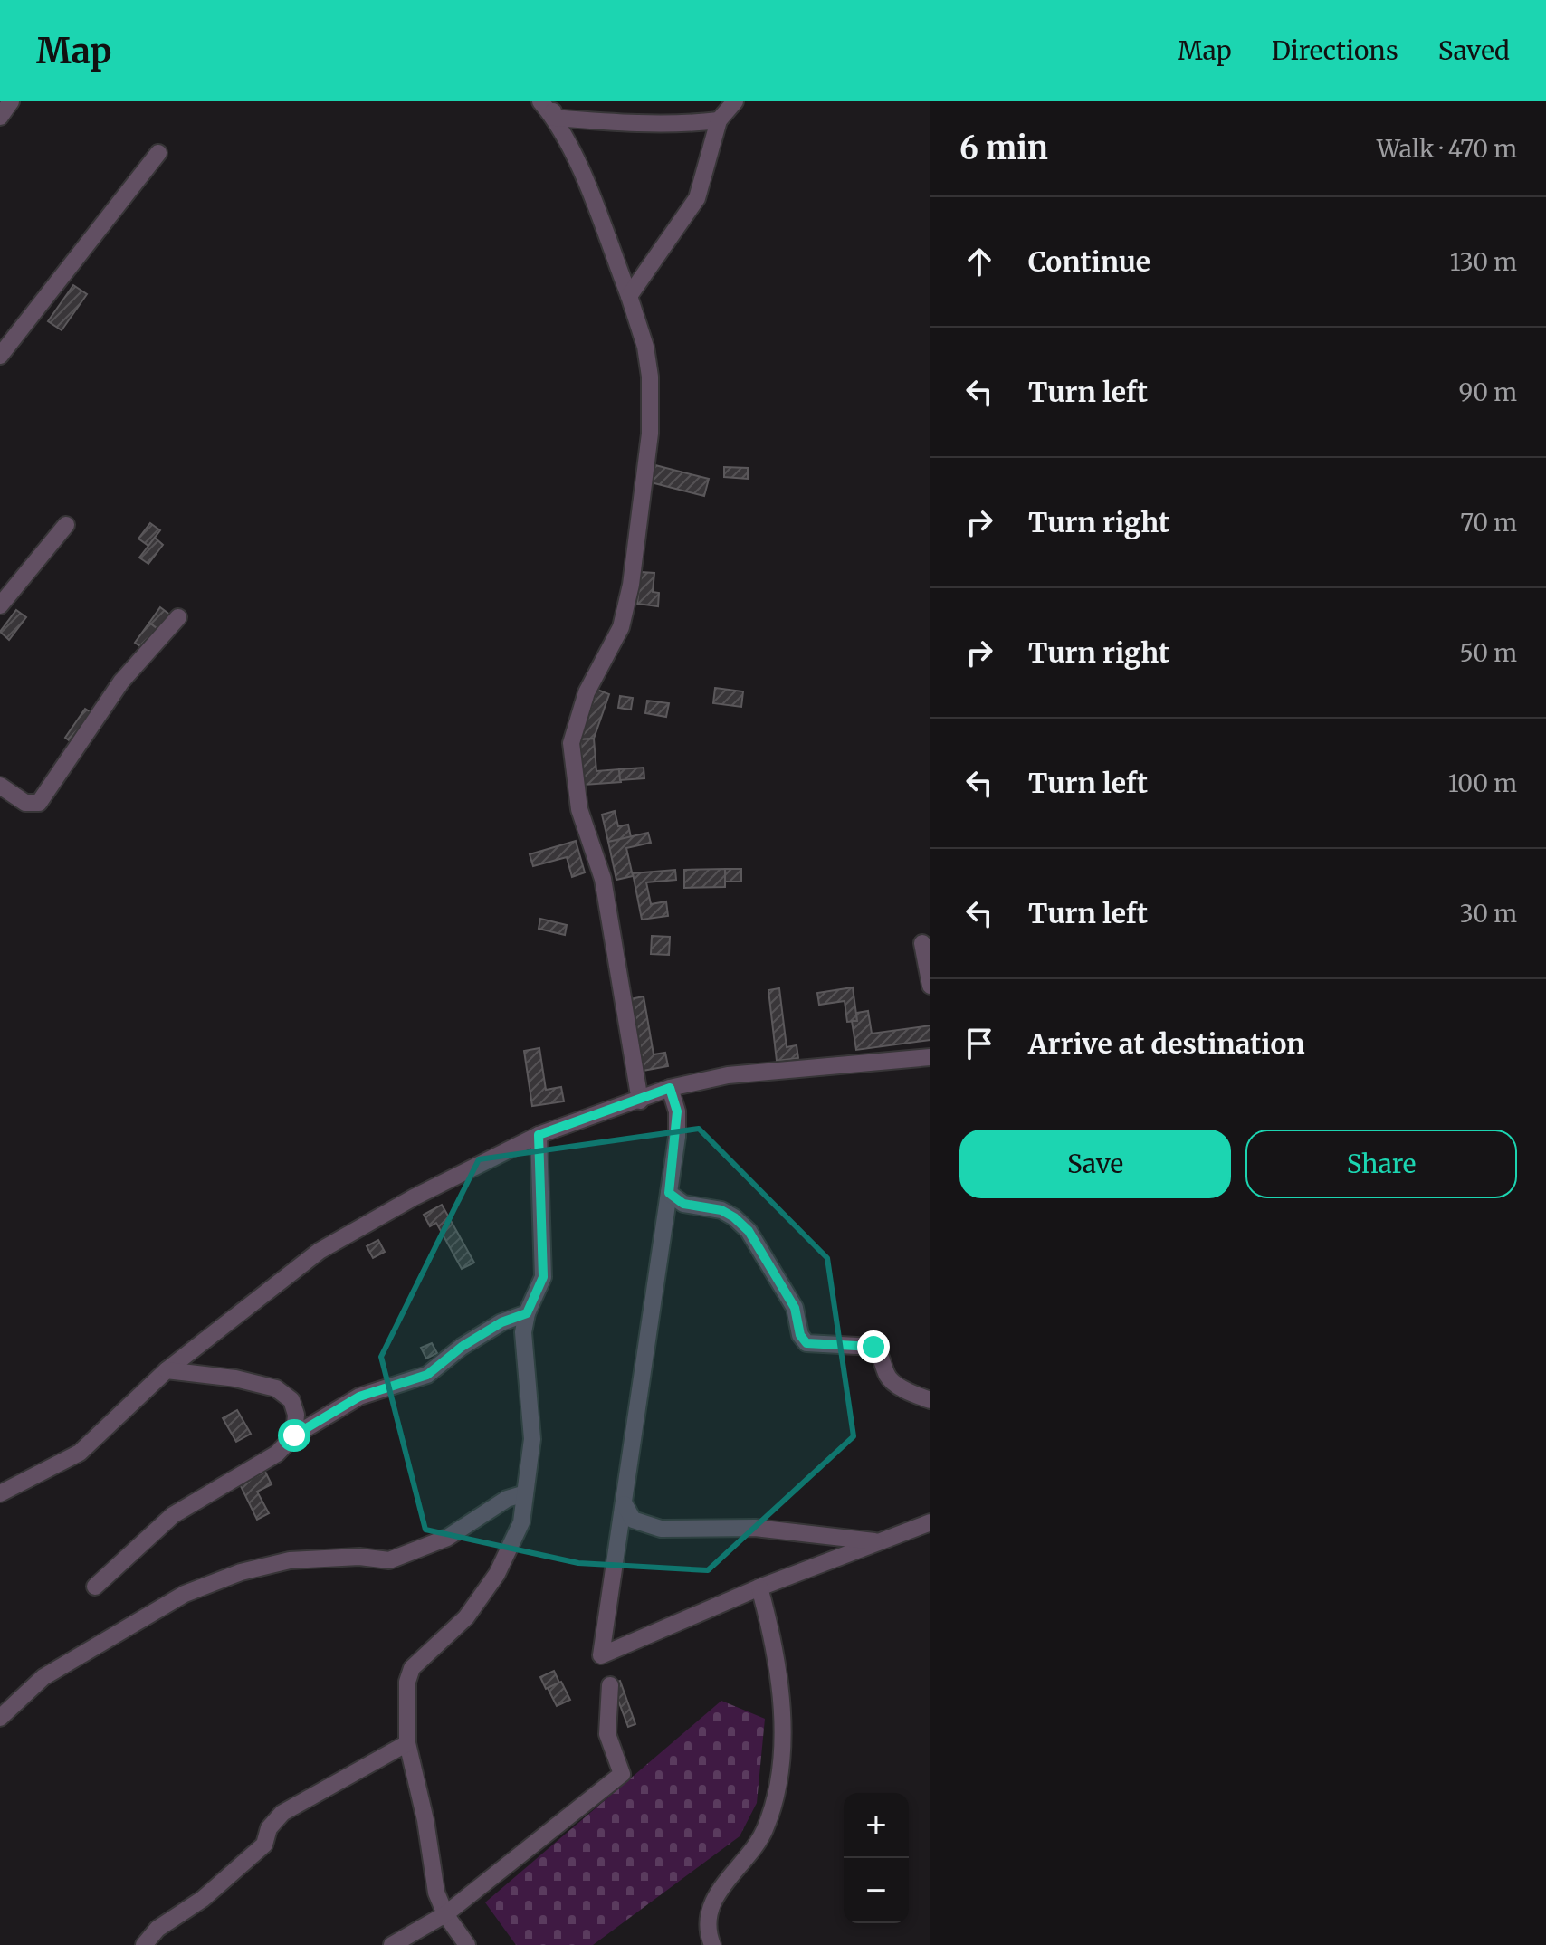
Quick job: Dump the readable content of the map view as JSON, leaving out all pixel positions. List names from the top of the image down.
{
  "page": {
    "header": "Map",
    "nav": ["Map", "Directions", "Saved"],
    "heading": ["6 min", "Walk · 470 m"],
    "list": [
      ["Continue", "130 m"],
      ["Turn left", "90 m"],
      ["Turn right", "70 m"],
      ["Turn right", "50 m"],
      ["Turn left", "100 m"],
      ["Turn left", "30 m"],
      "Arrive at destination"
    ],
    "buttons": ["Save", "Share"],
    "map_buttons": ["+", "−"]
  }
}
